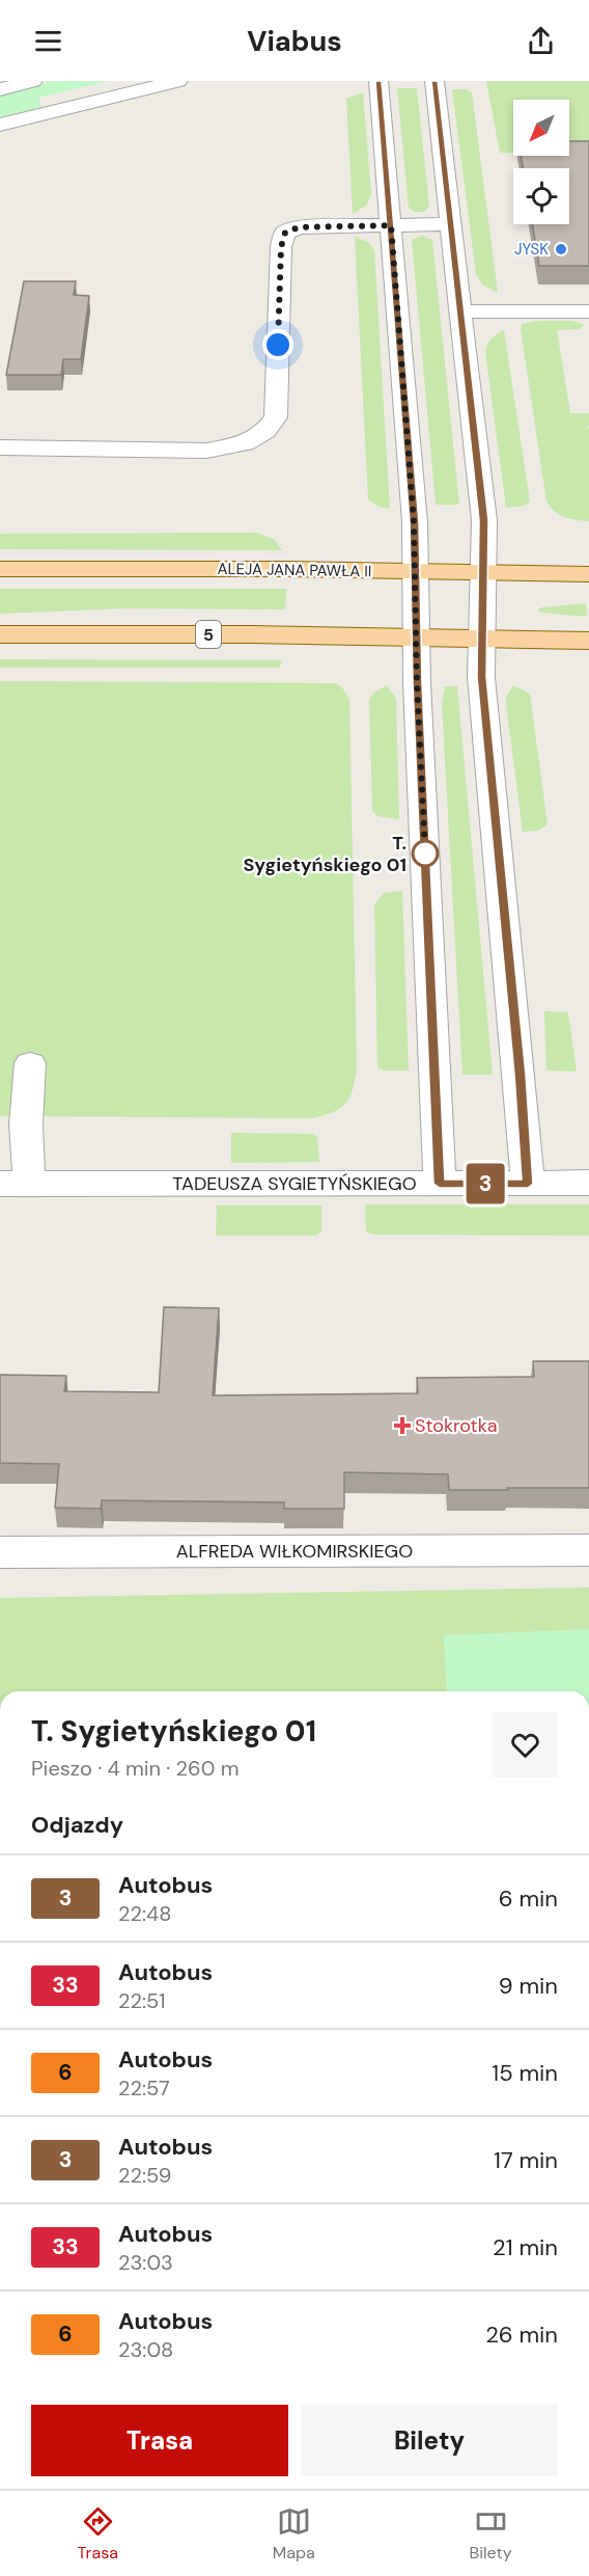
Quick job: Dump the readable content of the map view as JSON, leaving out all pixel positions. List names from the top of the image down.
{
  "streets": {
    "main road": ["ALEJA JANA PAWŁA II", "5"],
    "street": ["TADEUSZA SYGIETYŃSKIEGO", "ALFREDA WIŁKOMIRSKIEGO"]
  },
  "places": {
    "other": ["JYSK", "T. Sygietyńskiego 01"],
    "health": ["Stokrotka"]
  },
  "lines": ["bus line 3"],
  "north": "bottom left",
  "page": {
    "header": "Viabus",
    "on_map": "3",
    "heading": [
      ["T. Sygietyńskiego 01", "Pieszo · 4 min · 260 m"],
      "Odjazdy"
    ],
    "list": [
      {
        "mark": "3",
        "name": "Autobus",
        "note": "22:48",
        "value": "6 min"
      },
      {
        "mark": "33",
        "name": "Autobus",
        "note": "22:51",
        "value": "9 min"
      },
      {
        "mark": "6",
        "name": "Autobus",
        "note": "22:57",
        "value": "15 min"
      },
      {
        "mark": "3",
        "name": "Autobus",
        "note": "22:59",
        "value": "17 min"
      },
      {
        "mark": "33",
        "name": "Autobus",
        "note": "23:03",
        "value": "21 min"
      },
      {
        "mark": "6",
        "name": "Autobus",
        "note": "23:08",
        "value": "26 min"
      }
    ],
    "buttons": ["Trasa", "Bilety"],
    "tabs": ["Trasa", "Mapa", "Bilety"]
  }
}
